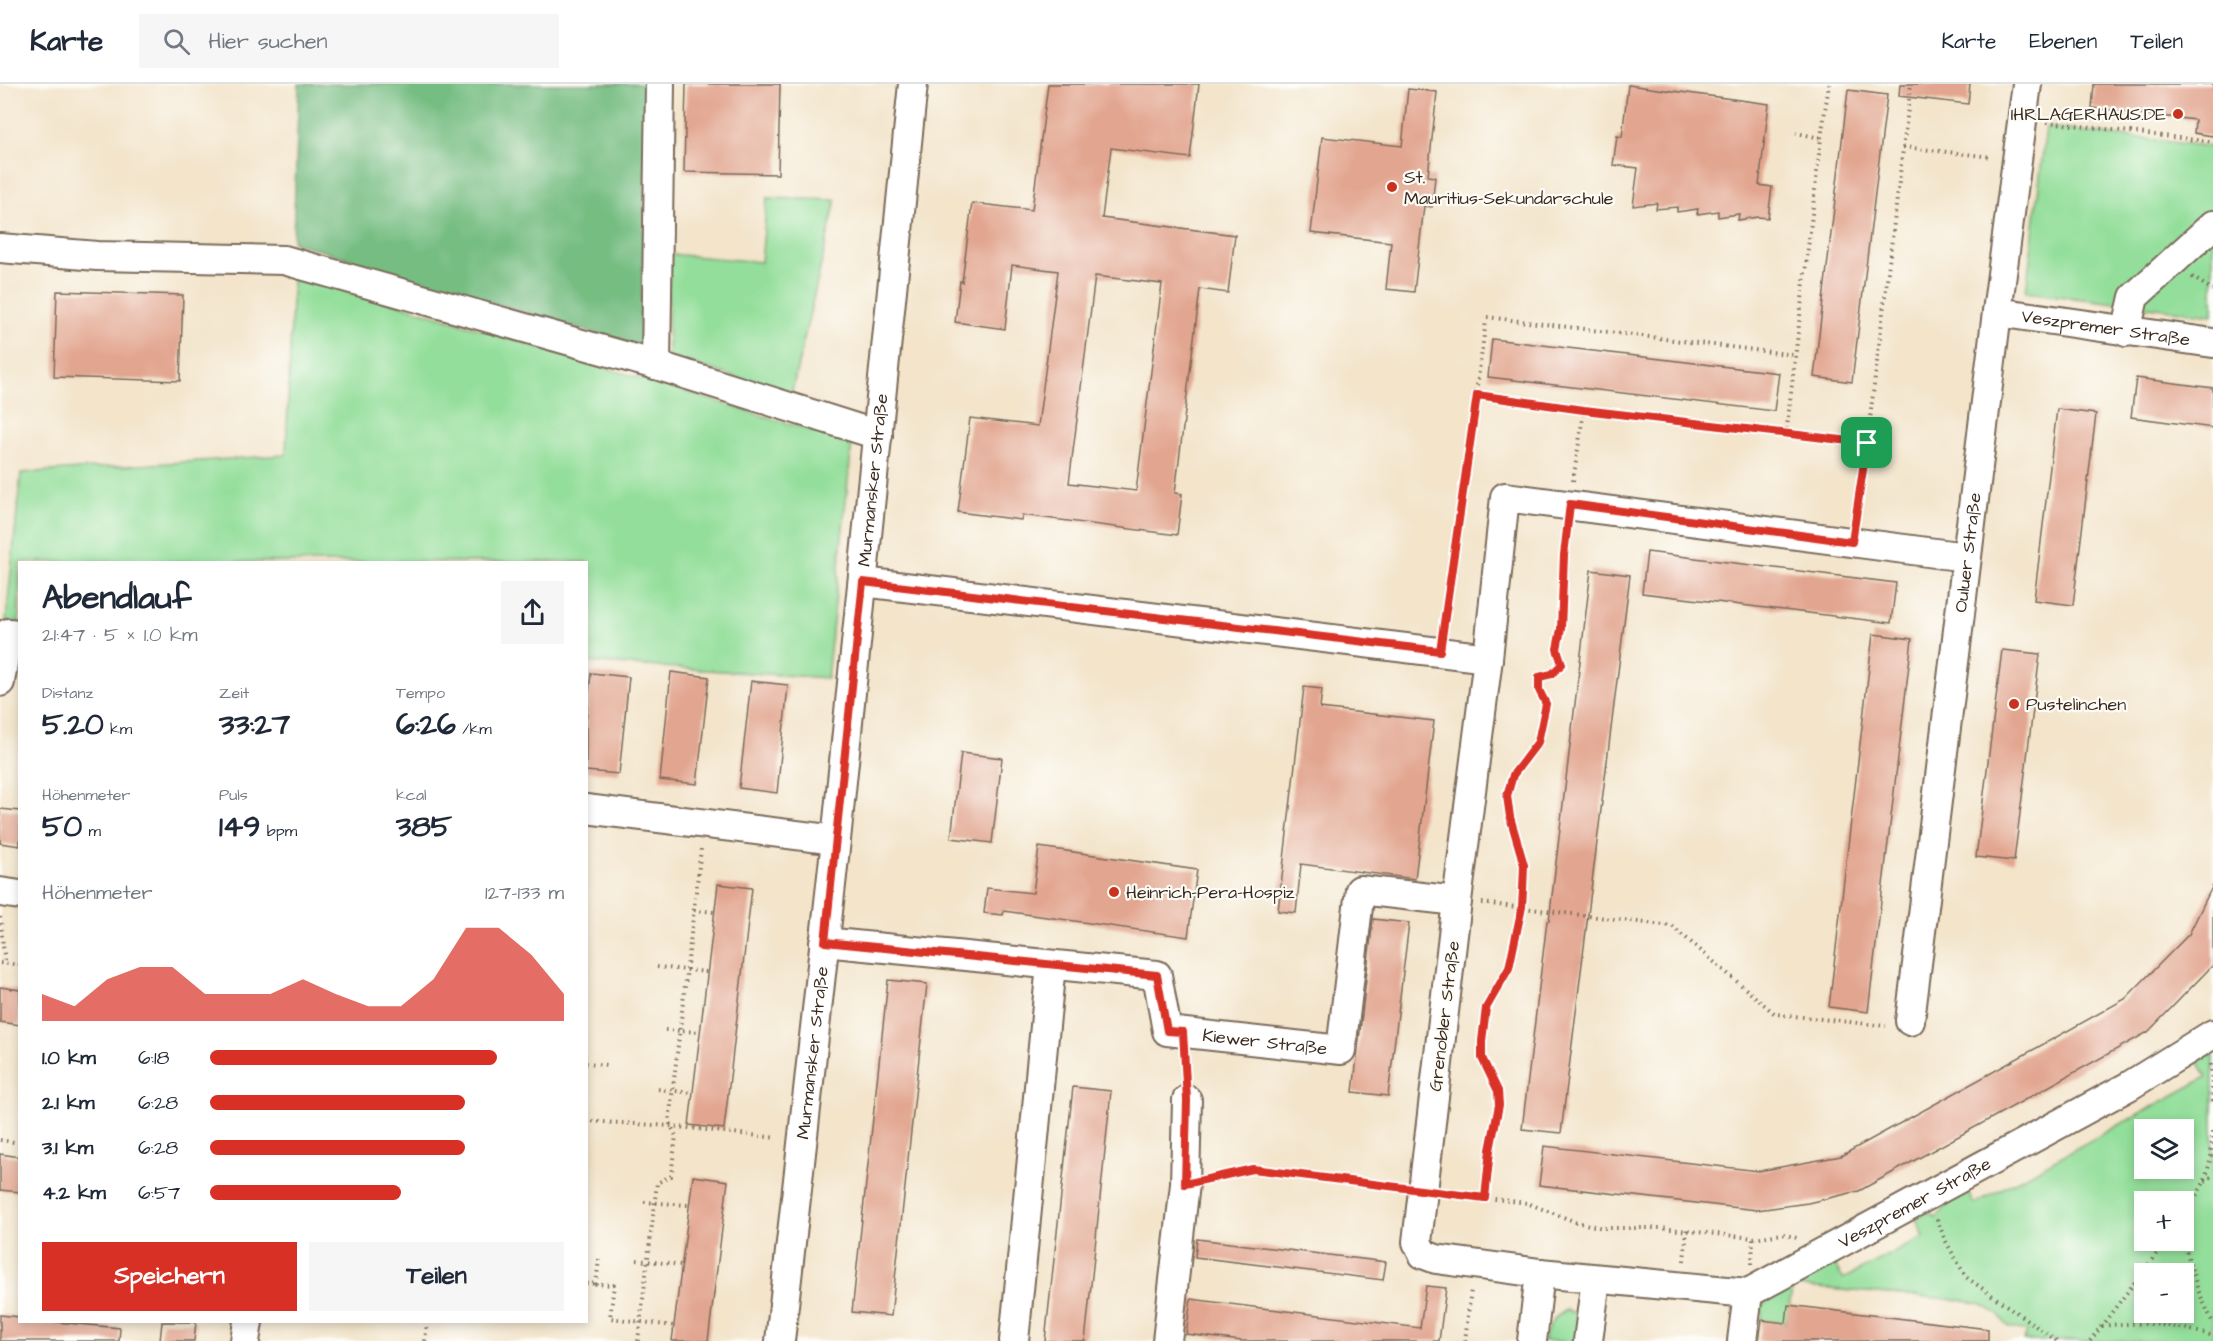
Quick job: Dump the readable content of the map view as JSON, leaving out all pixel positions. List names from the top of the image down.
{
  "streets": {
    "street": [
      "Veszpremer Straße",
      "Murmansker Straße",
      "Ouluer Straße",
      "Grenobler Straße",
      "Kiewer Straße"
    ]
  },
  "crossings": [
    ["Veszpremer Straße", "Ouluer Straße"],
    ["Murmansker Straße", "Kiewer Straße"],
    ["Ouluer Straße", "Grenobler Straße"],
    ["Grenobler Straße", "Kiewer Straße"]
  ],
  "places": [
    "IHRLAGERHAUS.DE",
    "St. Mauritius-Sekundarschule",
    "Pustelinchen",
    "Heinrich-Pera-Hospiz"
  ],
  "page": {
    "header": "Karte",
    "search": "Hier suchen",
    "nav": ["Karte", "Ebenen", "Teilen"],
    "heading": ["Abendlauf", "21:47 · 5 × 1.0 km"],
    "stats": [
      ["Distanz", "5.20 km"],
      ["Zeit", "33:27"],
      ["Tempo", "6:26 /km"],
      ["Höhenmeter", "50 m"],
      ["Puls", "149 bpm"],
      ["kcal", "385"]
    ],
    "chart": ["Höhenmeter", "127–133 m"],
    "list": [
      {
        "name": "1.0 km",
        "note": "6:18"
      },
      {
        "name": "2.1 km",
        "note": "6:28"
      },
      {
        "name": "3.1 km",
        "note": "6:28"
      },
      {
        "name": "4.2 km",
        "note": "6:57"
      }
    ],
    "map_buttons": ["+", "−"],
    "buttons": ["Speichern", "Teilen"]
  }
}
